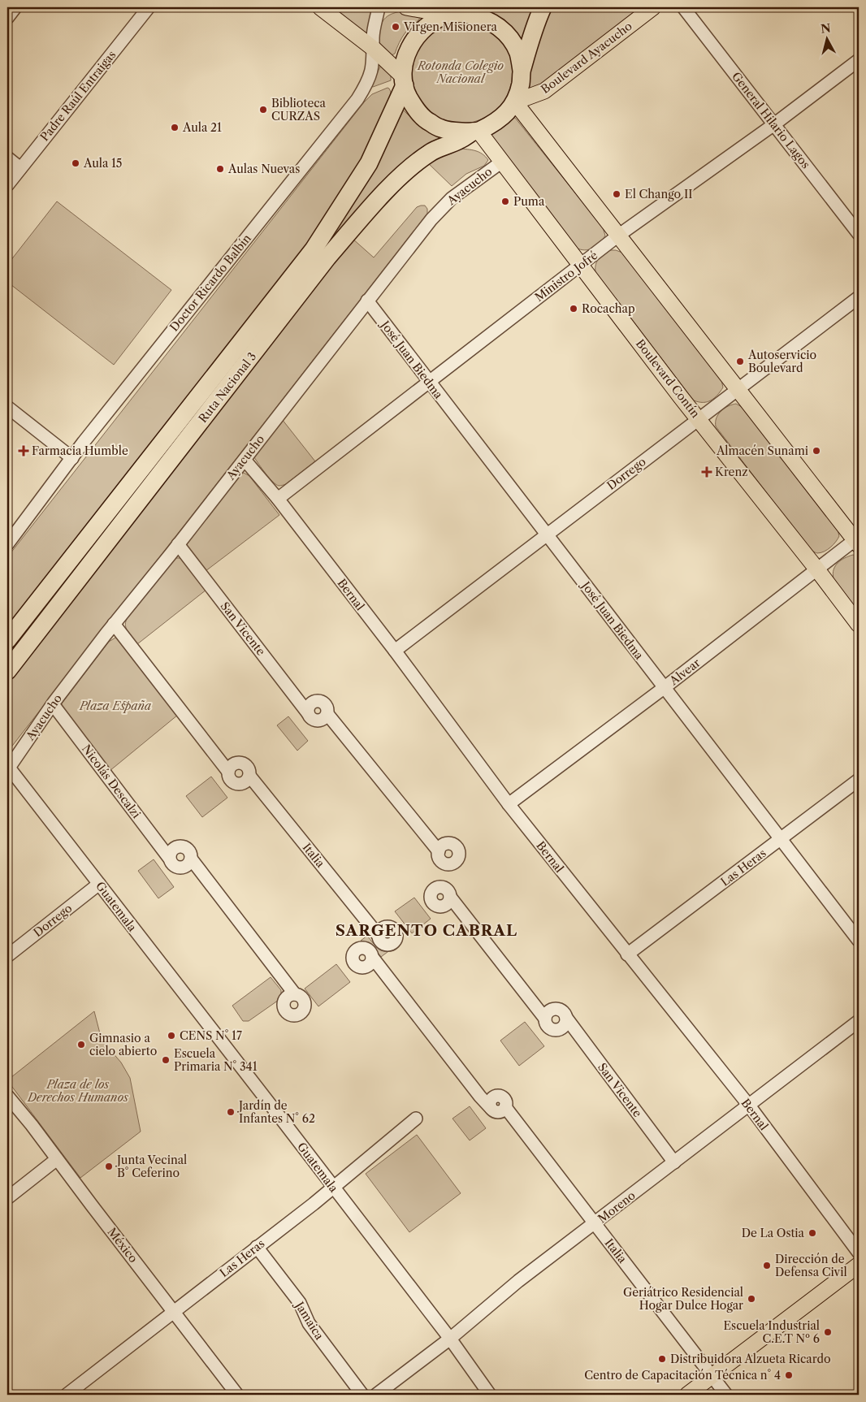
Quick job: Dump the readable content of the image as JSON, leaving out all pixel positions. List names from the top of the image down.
{
  "streets": {
    "highway": ["Ruta Nacional 3"],
    "main road": ["Boulevard Ayacucho", "Boulevard Contín"],
    "street": [
      "Padre Raúl Entraigas",
      "General Hilario Lagos",
      "Ayacucho",
      "Ministro Jofré",
      "Doctor Ricardo Balbín",
      "José Juan Biedma",
      "Dorrego",
      "Bernal",
      "San Vicente",
      "Alvear",
      "Nicolás Descalzi",
      "Italia",
      "Las Heras",
      "Guatemala",
      "Moreno",
      "México",
      "Jamaica"
    ]
  },
  "crossings": [
    ["Boulevard Ayacucho", "Boulevard Contín"],
    ["Boulevard Ayacucho", "Ruta Nacional 3"],
    ["General Hilario Lagos", "Ministro Jofré"],
    ["Ayacucho", "José Juan Biedma"],
    ["Ayacucho", "Boulevard Contín"],
    ["Ayacucho", "Bernal"],
    ["Ayacucho", "San Vicente"],
    ["Ayacucho", "Nicolás Descalzi"],
    ["Ayacucho", "Italia"],
    ["Ayacucho", "Guatemala"],
    ["Ministro Jofré", "José Juan Biedma"],
    ["Ministro Jofré", "Boulevard Contín"],
    ["Ministro Jofré", "Bernal"],
    ["José Juan Biedma", "Dorrego"],
    ["José Juan Biedma", "Alvear"],
    ["José Juan Biedma", "Las Heras"],
    ["Boulevard Contín", "Ruta Nacional 3"],
    ["Boulevard Contín", "Dorrego"],
    ["Boulevard Contín", "Alvear"],
    ["Dorrego", "Bernal"],
    ["Dorrego", "Guatemala"],
    ["Bernal", "Alvear"],
    ["Bernal", "Las Heras"],
    ["Bernal", "Moreno"],
    ["San Vicente", "Moreno"],
    ["Italia", "Moreno"],
    ["Las Heras", "Guatemala"],
    ["Las Heras", "México"],
    ["Las Heras", "Jamaica"],
    ["Guatemala", "Moreno"]
  ],
  "districts": ["SARGENTO CABRAL"],
  "parks": ["Rotonda Colegio Nacional", "Plaza España", "Plaza de los Derechos Humanos"],
  "places": {
    "other": [
      "Virgen Misionera",
      "Biblioteca CURZAS",
      "Aula 21",
      "Aula 15",
      "Aulas Nuevas",
      "El Chango II",
      "Puma",
      "Rocachap",
      "Autoservicio Boulevard",
      "Almacén Sunami",
      "CENS N° 17",
      "Gimnasio a cielo abierto",
      "Escuela Primaria N° 341",
      "Jardín de Infantes N° 62",
      "Junta Vecinal B° Ceferino",
      "De La Ostia",
      "Dirección de Defensa Civil",
      "Geriátrico Residencial Hogar Dulce Hogar",
      "Escuela Industrial C.E.T Nº 6",
      "Distribuidora Alzueta Ricardo",
      "Centro de Capacitación Técnica n° 4"
    ],
    "health": ["Farmacia Humble", "Krenz"]
  },
  "north": "top"
}
